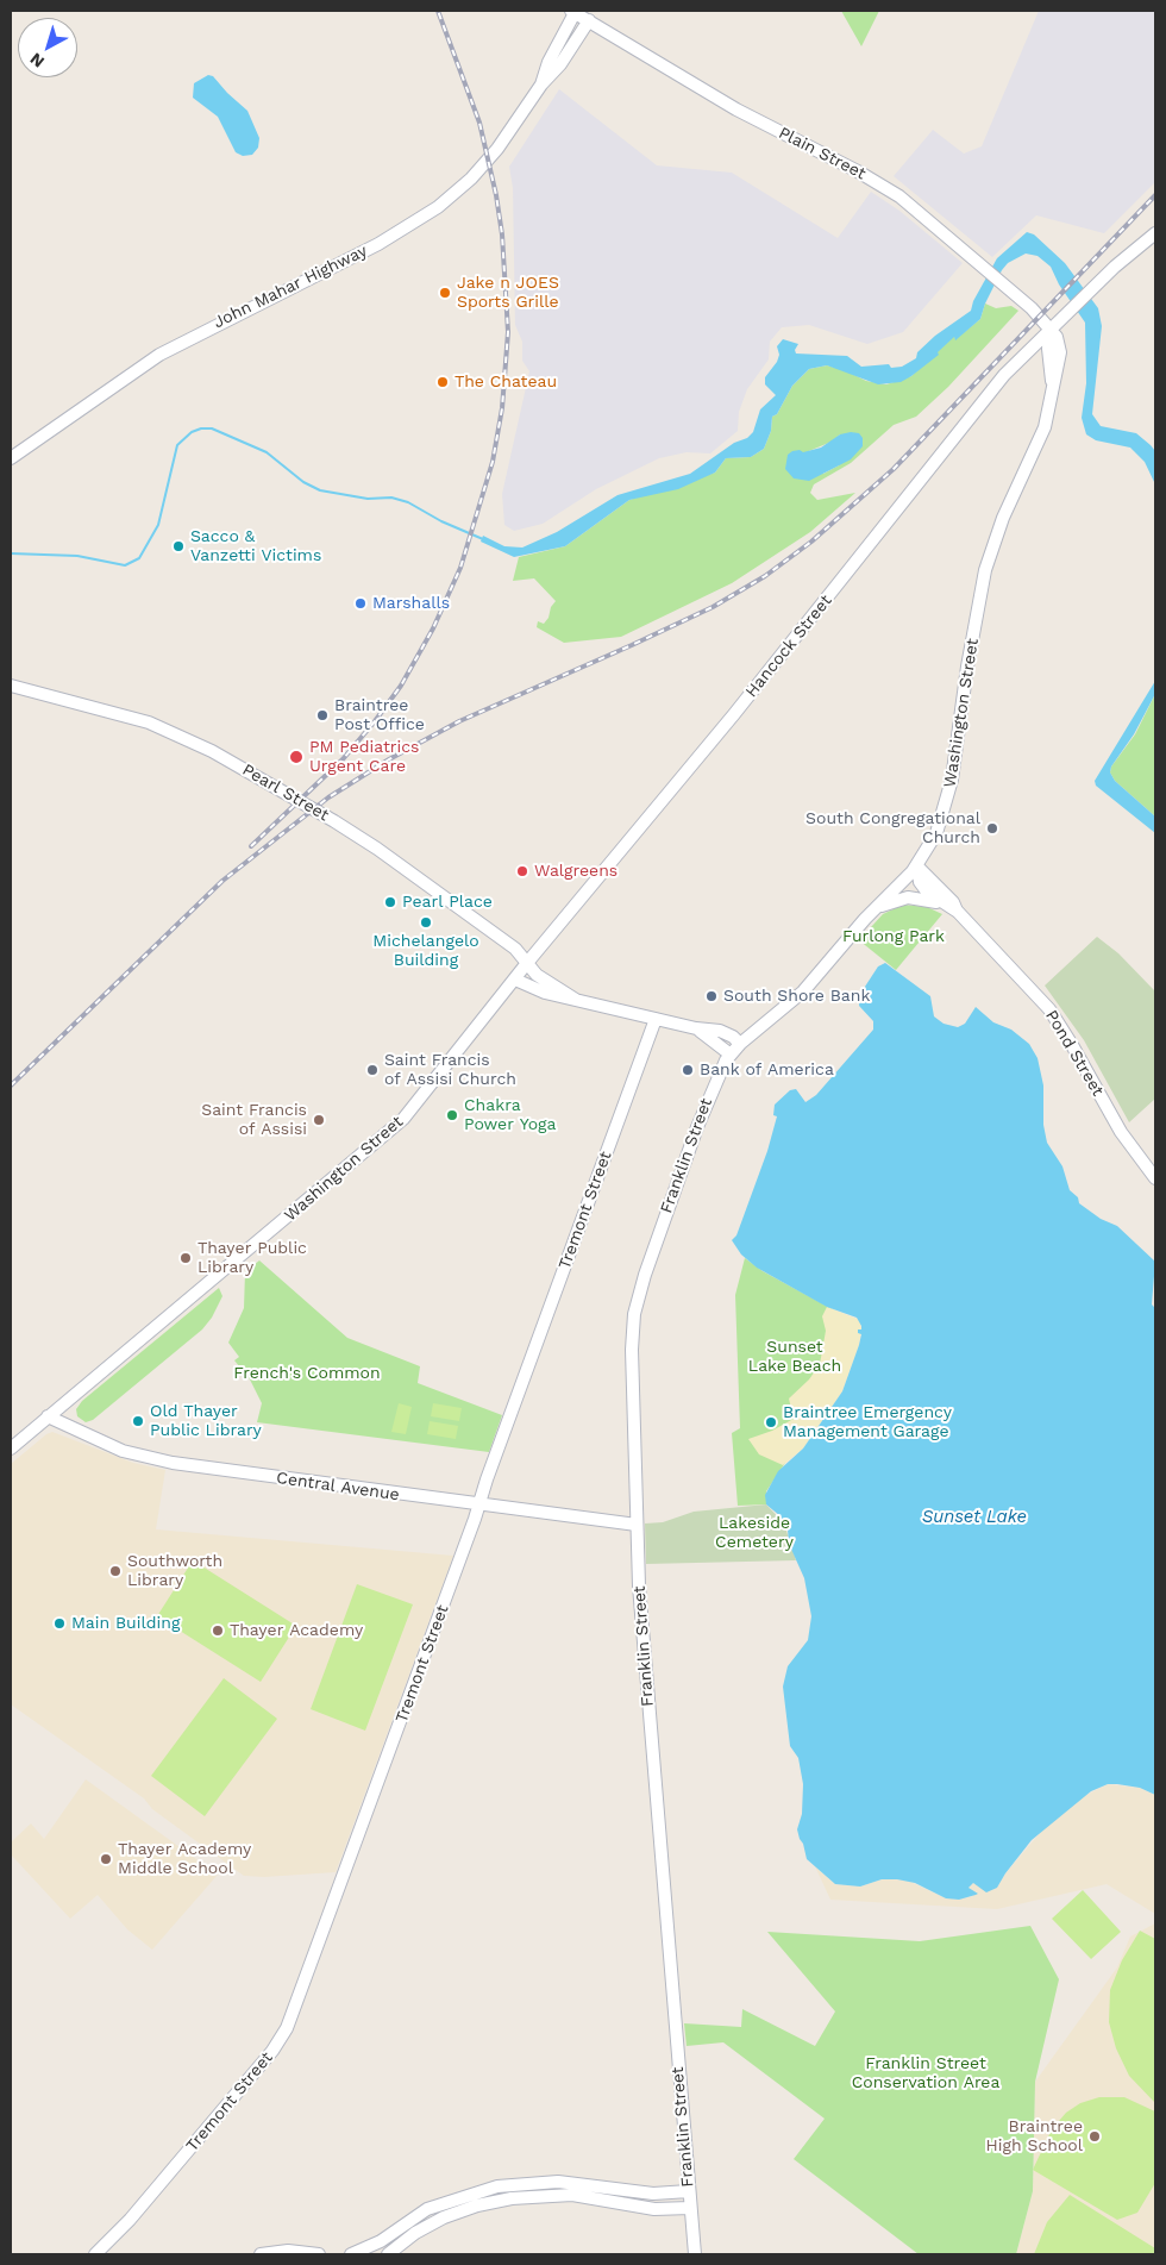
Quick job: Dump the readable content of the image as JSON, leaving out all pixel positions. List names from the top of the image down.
{
  "streets": {
    "main road": [
      "Plain Street",
      "John Mahar Highway",
      "Hancock Street",
      "Washington Street",
      "Pearl Street",
      "Pond Street",
      "Franklin Street",
      "Tremont Street",
      "Central Avenue"
    ]
  },
  "crossings": [
    ["Plain Street", "John Mahar Highway"],
    ["Plain Street", "Hancock Street"],
    ["Plain Street", "Washington Street"],
    ["Hancock Street", "Washington Street"],
    ["Hancock Street", "Pearl Street"],
    ["Washington Street", "Pearl Street"],
    ["Washington Street", "Pond Street"],
    ["Washington Street", "Franklin Street"],
    ["Washington Street", "Central Avenue"],
    ["Franklin Street", "Central Avenue"],
    ["Tremont Street", "Central Avenue"]
  ],
  "water": ["Sunset Lake"],
  "parks": [
    "Furlong Park",
    "Sunset Lake Beach",
    "French's Common",
    "Lakeside Cemetery",
    "Franklin Street Conservation Area"
  ],
  "places": [
    "Jake n JOES Sports Grille",
    "The Chateau",
    "Sacco & Vanzetti Victims",
    "Marshalls",
    "Braintree Post Office",
    "PM Pediatrics Urgent Care",
    "South Congregational Church",
    "Walgreens",
    "Pearl Place",
    "Michelangelo Building",
    "South Shore Bank",
    "Saint Francis of Assisi Church",
    "Bank of America",
    "Chakra Power Yoga",
    "Saint Francis of Assisi",
    "Thayer Public Library",
    "Old Thayer Public Library",
    "Braintree Emergency Management Garage",
    "Southworth Library",
    "Main Building",
    "Thayer Academy",
    "Thayer Academy Middle School",
    "Braintree High School"
  ],
  "north": "bottom left"
}
